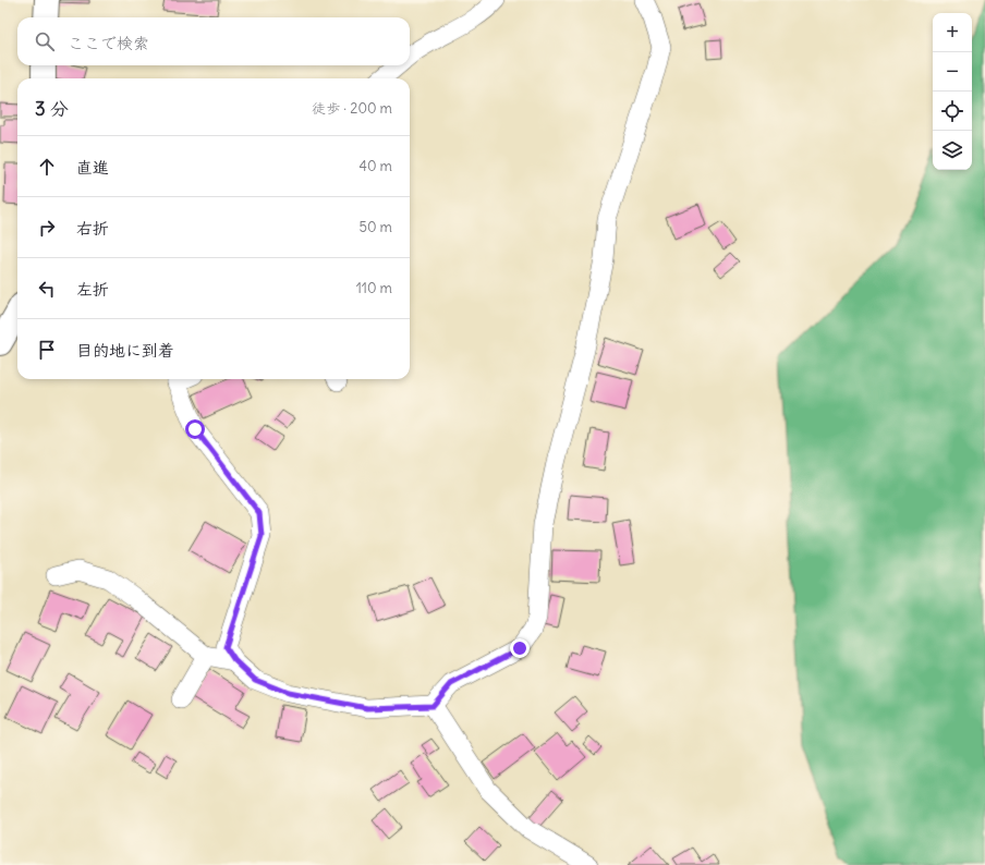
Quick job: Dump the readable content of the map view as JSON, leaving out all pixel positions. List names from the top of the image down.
{
  "page": {
    "map_buttons": ["+", "−"],
    "search": "ここで検索",
    "heading": ["3 分", "徒歩 · 200 m"],
    "list": [
      ["直進", "40 m"],
      ["右折", "50 m"],
      ["左折", "110 m"],
      "目的地に到着"
    ]
  }
}
